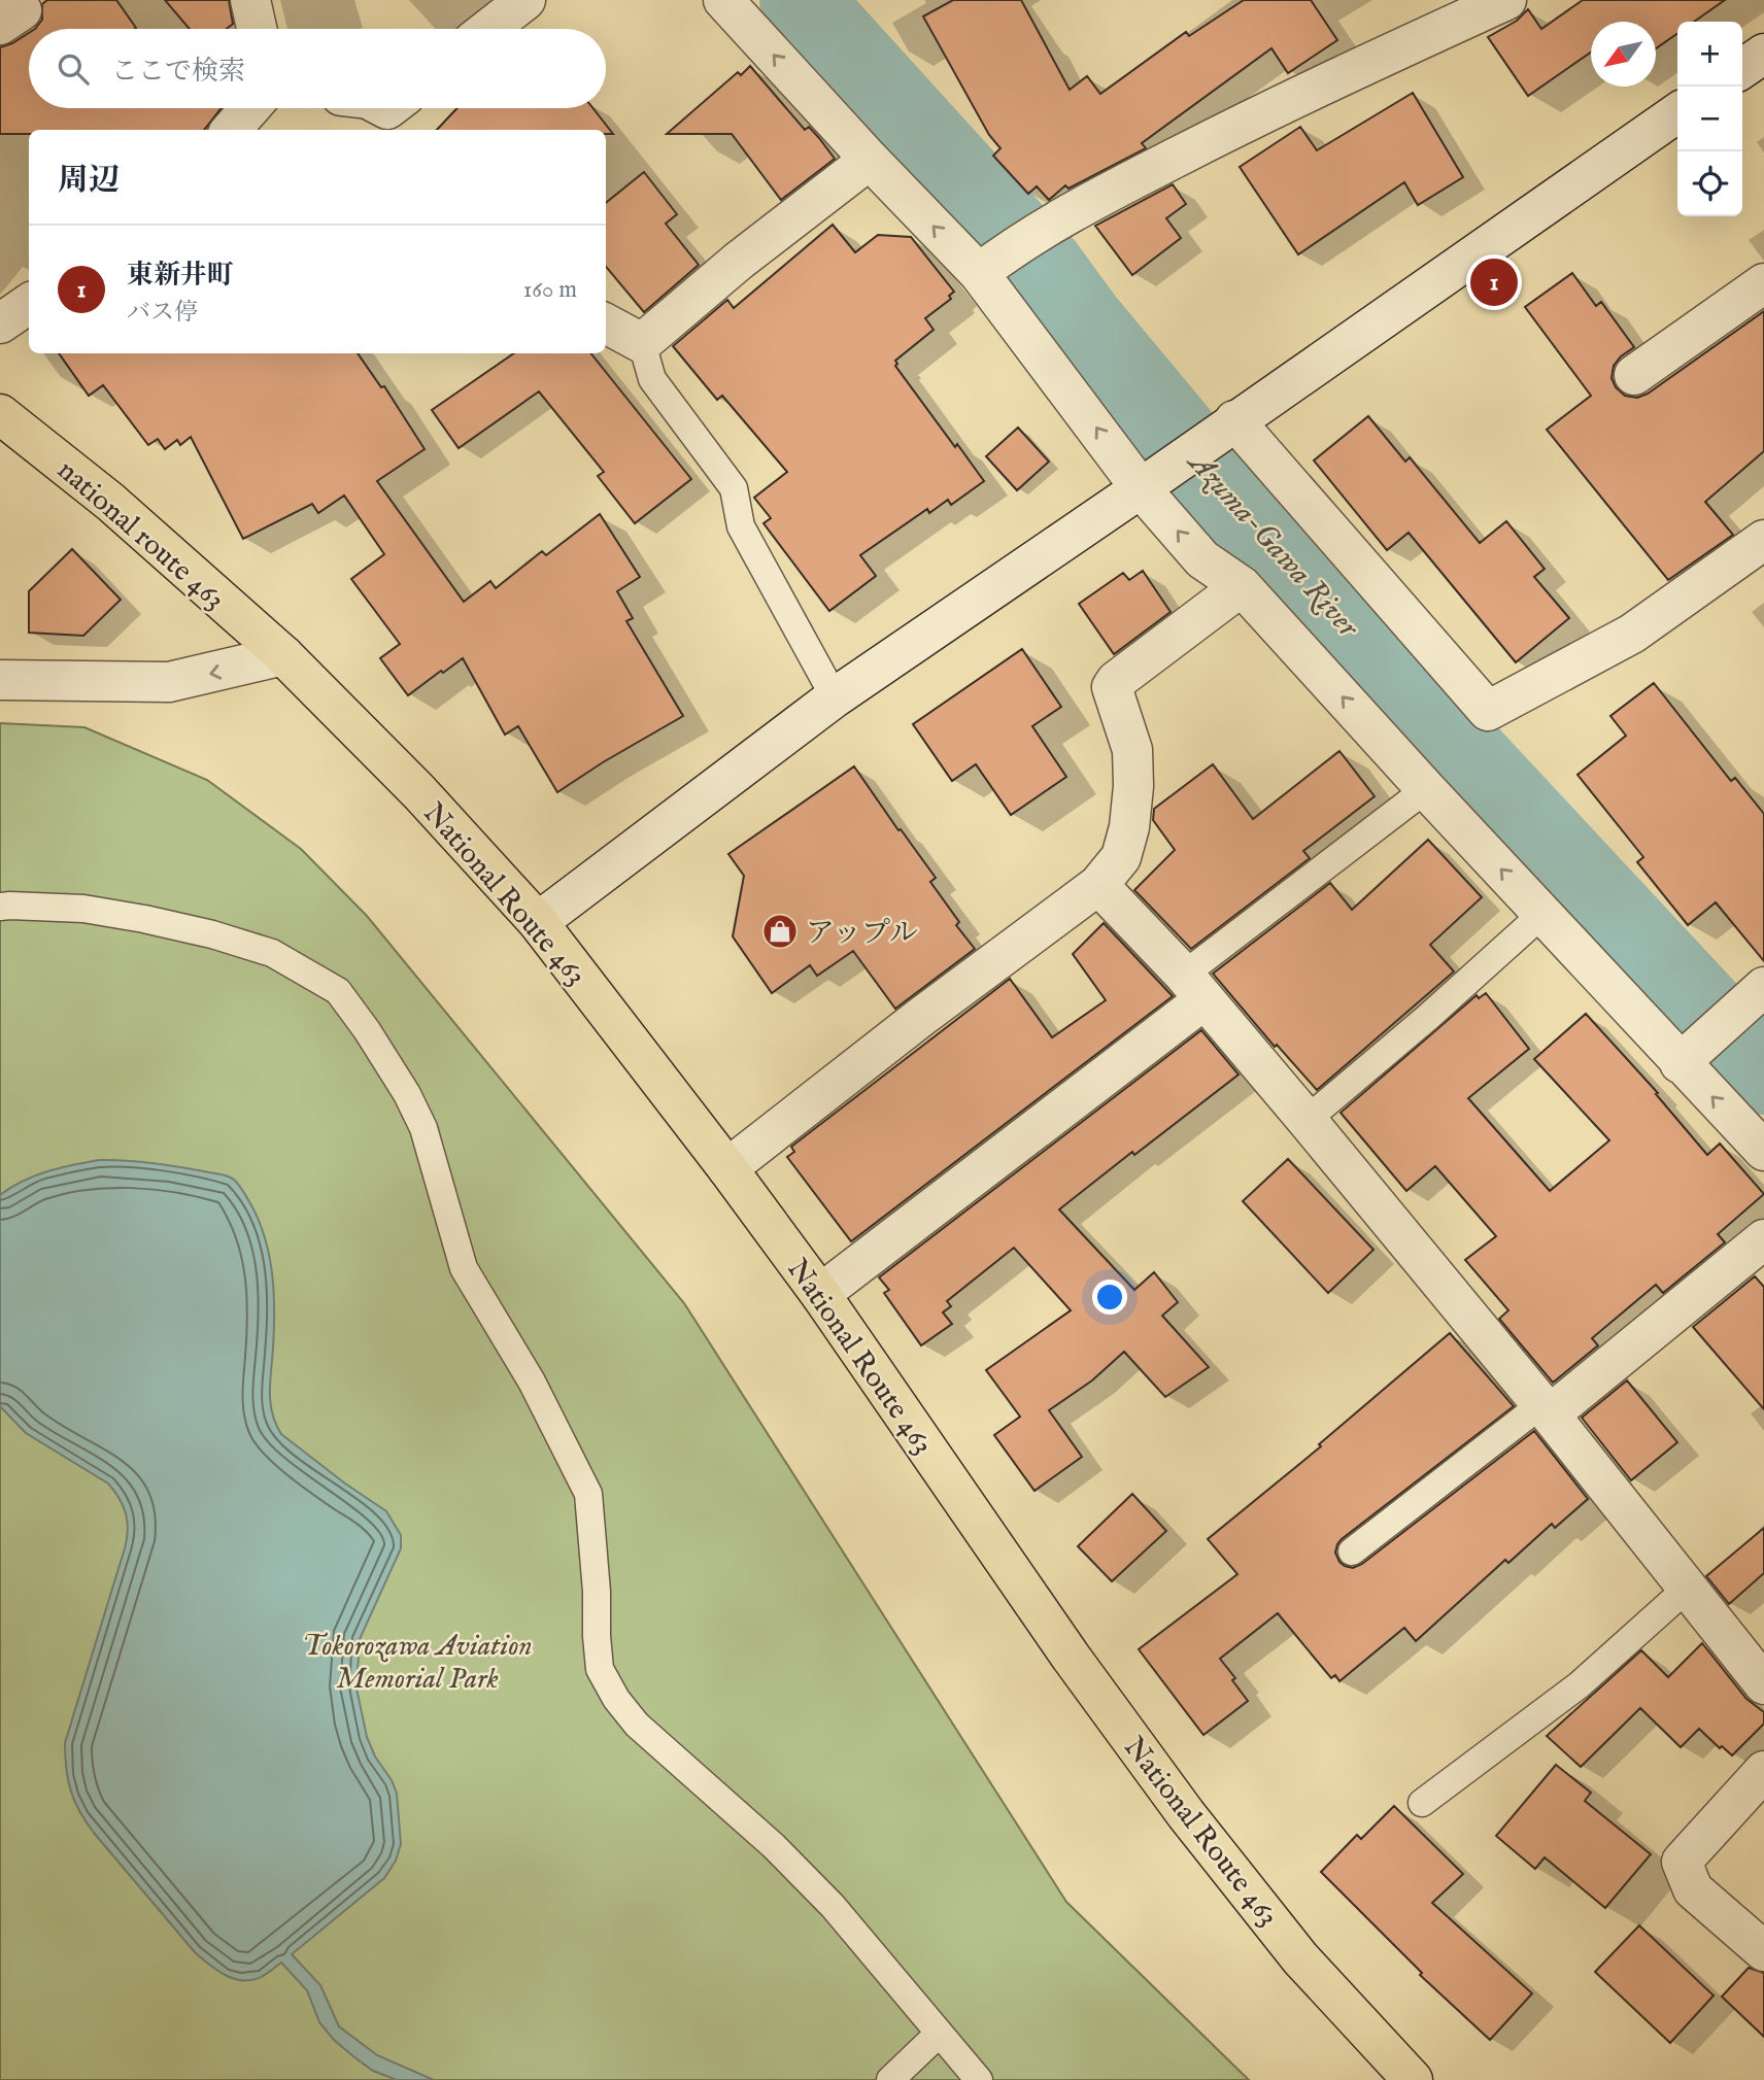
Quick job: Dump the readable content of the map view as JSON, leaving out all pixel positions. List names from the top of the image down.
{
  "streets": {
    "highway": ["national route 463", "National Route 463"]
  },
  "crossings": [
    ["national route 463", "National Route 463"]
  ],
  "water": ["Azuma-Gawa River"],
  "parks": ["Tokorozawa Aviation Memorial Park"],
  "places": {
    "shop": ["アップル"]
  },
  "north": "bottom left",
  "page": {
    "map_buttons": ["+", "−"],
    "search": "ここで検索",
    "heading": "周辺",
    "list": [
      {
        "mark": "1",
        "name": "東新井町",
        "note": "バス停",
        "value": "160 m"
      }
    ],
    "pins": "1"
  }
}
